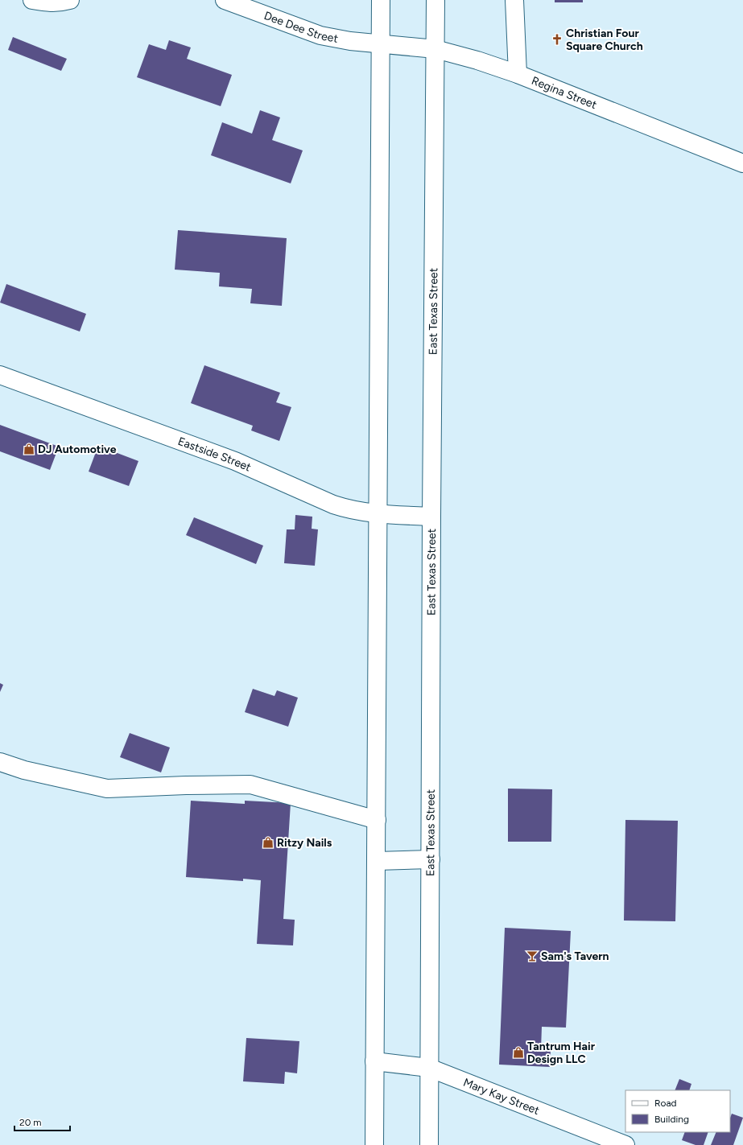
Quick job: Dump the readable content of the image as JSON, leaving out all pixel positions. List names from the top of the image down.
{
  "streets": {
    "main road": [
      "Dee Dee Street",
      "Regina Street",
      "East Texas Street",
      "Eastside Street",
      "Mary Kay Street"
    ]
  },
  "crossings": [
    ["Dee Dee Street", "Regina Street"],
    ["Regina Street", "East Texas Street"],
    ["East Texas Street", "Eastside Street"],
    ["East Texas Street", "Mary Kay Street"]
  ],
  "places": {
    "church": ["Christian Four Square Church"],
    "shop": ["DJ Automotive", "Ritzy Nails", "Tantrum Hair Design LLC"],
    "bar": ["Sam's Tavern"]
  },
  "legend": ["Road", "Building"],
  "scale_bar": "20 m"
}
